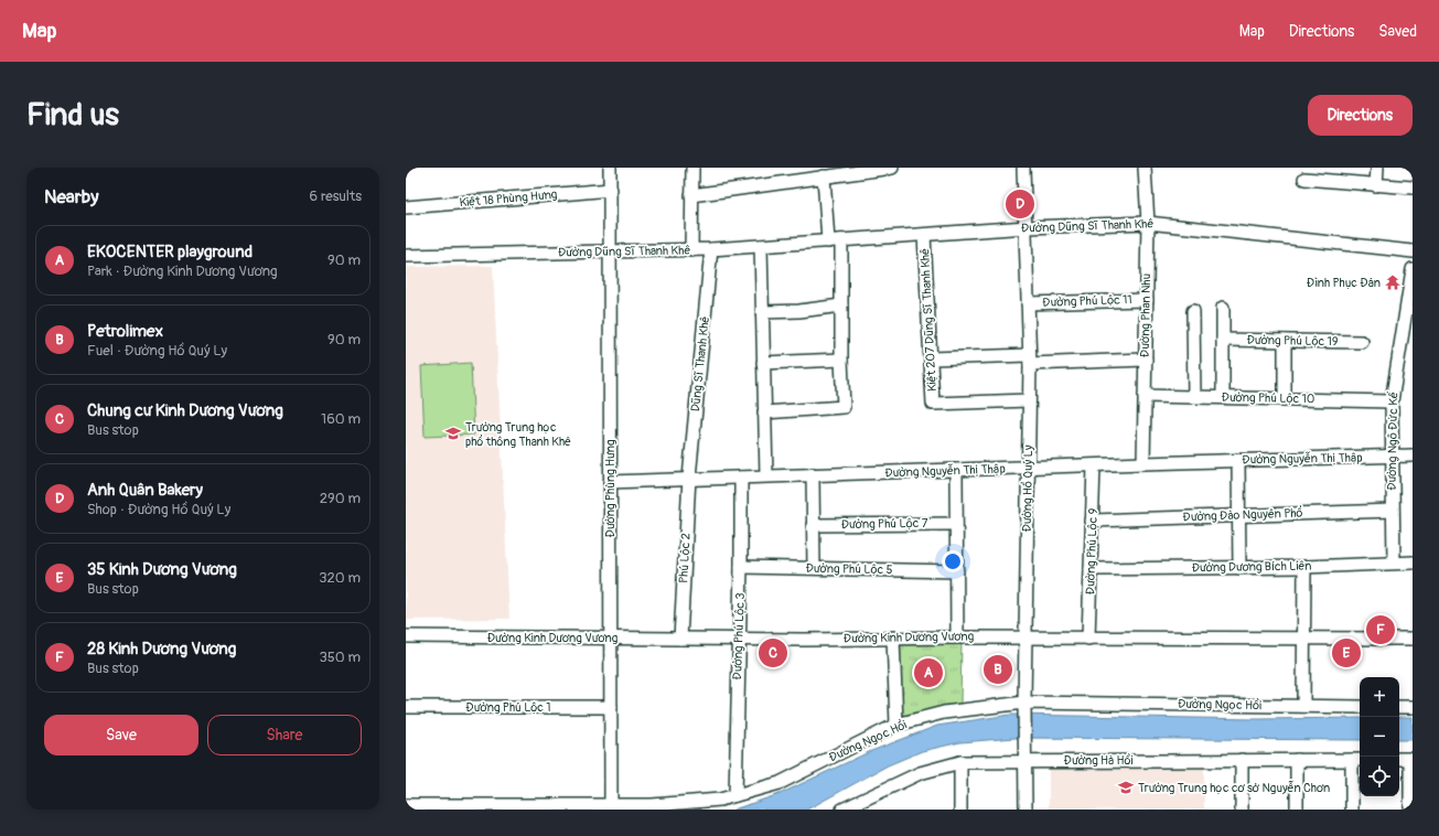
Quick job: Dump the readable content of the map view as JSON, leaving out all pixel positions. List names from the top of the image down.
{
  "streets": {
    "street": [
      "Kiệt 18 Phùng Hưng",
      "Đường Dũng Sĩ Thanh Khê",
      "Đường Phú Lộc 11",
      "Đường Phan Nhu",
      "Kiệt 207 Dũng Sĩ Thanh Khê",
      "Đường Phú Lộc 19",
      "Dũng Sĩ Thanh Khê",
      "Đường Phú Lộc 10",
      "Đường Ngô Đức Kế",
      "Đường Nguyễn Thị Thập",
      "Đường Phùng Hưng",
      "Đường Hồ Quý Ly",
      "Đường Đào Nguyên Phổ",
      "Đường Phú Lộc 7",
      "Đường Phú Lộc 9",
      "Phú Lộc 2",
      "Đường Dương Bích Liên",
      "Đường Phú Lộc 5",
      "Đường Phú Lộc 3",
      "Đường Kinh Dương Vương",
      "Đường Ngọc Hồi",
      "Đường Phú Lộc 1",
      "Đường Hà Hồi"
    ]
  },
  "crossings": [
    ["Kiệt 18 Phùng Hưng", "Đường Phùng Hưng"],
    ["Đường Dũng Sĩ Thanh Khê", "Đường Phan Nhu"],
    ["Đường Dũng Sĩ Thanh Khê", "Kiệt 207 Dũng Sĩ Thanh Khê"],
    ["Đường Dũng Sĩ Thanh Khê", "Dũng Sĩ Thanh Khê"],
    ["Đường Dũng Sĩ Thanh Khê", "Đường Phùng Hưng"],
    ["Đường Dũng Sĩ Thanh Khê", "Đường Hồ Quý Ly"],
    ["Đường Phú Lộc 11", "Đường Phan Nhu"],
    ["Đường Phú Lộc 11", "Đường Hồ Quý Ly"],
    ["Đường Phan Nhu", "Đường Phú Lộc 10"],
    ["Đường Phan Nhu", "Đường Nguyễn Thị Thập"],
    ["Kiệt 207 Dũng Sĩ Thanh Khê", "Đường Hồ Quý Ly"],
    ["Dũng Sĩ Thanh Khê", "Đường Nguyễn Thị Thập"],
    ["Dũng Sĩ Thanh Khê", "Phú Lộc 2"],
    ["Đường Phú Lộc 10", "Đường Ngô Đức Kế"],
    ["Đường Ngô Đức Kế", "Đường Nguyễn Thị Thập"],
    ["Đường Ngô Đức Kế", "Đường Đào Nguyên Phổ"],
    ["Đường Ngô Đức Kế", "Đường Dương Bích Liên"],
    ["Đường Nguyễn Thị Thập", "Đường Phùng Hưng"],
    ["Đường Nguyễn Thị Thập", "Đường Hồ Quý Ly"],
    ["Đường Nguyễn Thị Thập", "Đường Phú Lộc 9"],
    ["Đường Nguyễn Thị Thập", "Phú Lộc 2"],
    ["Đường Nguyễn Thị Thập", "Đường Phú Lộc 3"],
    ["Đường Phùng Hưng", "Đường Kinh Dương Vương"],
    ["Đường Phùng Hưng", "Đường Ngọc Hồi"],
    ["Đường Phùng Hưng", "Đường Phú Lộc 1"],
    ["Đường Hồ Quý Ly", "Đường Kinh Dương Vương"],
    ["Đường Hồ Quý Ly", "Đường Ngọc Hồi"],
    ["Đường Hồ Quý Ly", "Đường Hà Hồi"],
    ["Đường Đào Nguyên Phổ", "Đường Phú Lộc 9"],
    ["Đường Phú Lộc 9", "Đường Dương Bích Liên"],
    ["Đường Phú Lộc 9", "Đường Kinh Dương Vương"],
    ["Phú Lộc 2", "Đường Kinh Dương Vương"],
    ["Đường Phú Lộc 5", "Đường Phú Lộc 3"],
    ["Đường Phú Lộc 3", "Đường Kinh Dương Vương"],
    ["Đường Phú Lộc 3", "Đường Ngọc Hồi"]
  ],
  "places": {
    "temple": ["Đình Phục Đán"],
    "school or university": ["Trường Trung học phổ thông Thanh Khê", "Trường Trung học cơ sở Nguyễn Chơn"]
  },
  "page": {
    "header": "Map",
    "nav": ["Map", "Directions", "Saved"],
    "buttons": [
      "Directions",
      ["Save", "Share"]
    ],
    "title": "Find us",
    "heading": ["Nearby", "6 results"],
    "pins": [
      "D",
      "F",
      "C",
      "E",
      "B",
      "A"
    ],
    "list": [
      {
        "mark": "A",
        "name": "EKOCENTER playground",
        "note": "Park · Đường Kinh Dương Vương",
        "value": "90 m"
      },
      {
        "mark": "B",
        "name": "Petrolimex",
        "note": "Fuel · Đường Hồ Quý Ly",
        "value": "90 m"
      },
      {
        "mark": "C",
        "name": "Chung cư Kinh Dương Vương",
        "note": "Bus stop",
        "value": "160 m"
      },
      {
        "mark": "D",
        "name": "Anh Quân Bakery",
        "note": "Shop · Đường Hồ Quý Ly",
        "value": "290 m"
      },
      {
        "mark": "E",
        "name": "35 Kinh Dương Vương",
        "note": "Bus stop",
        "value": "320 m"
      },
      {
        "mark": "F",
        "name": "28 Kinh Dương Vương",
        "note": "Bus stop",
        "value": "350 m"
      }
    ],
    "map_buttons": ["+", "−"]
  }
}
